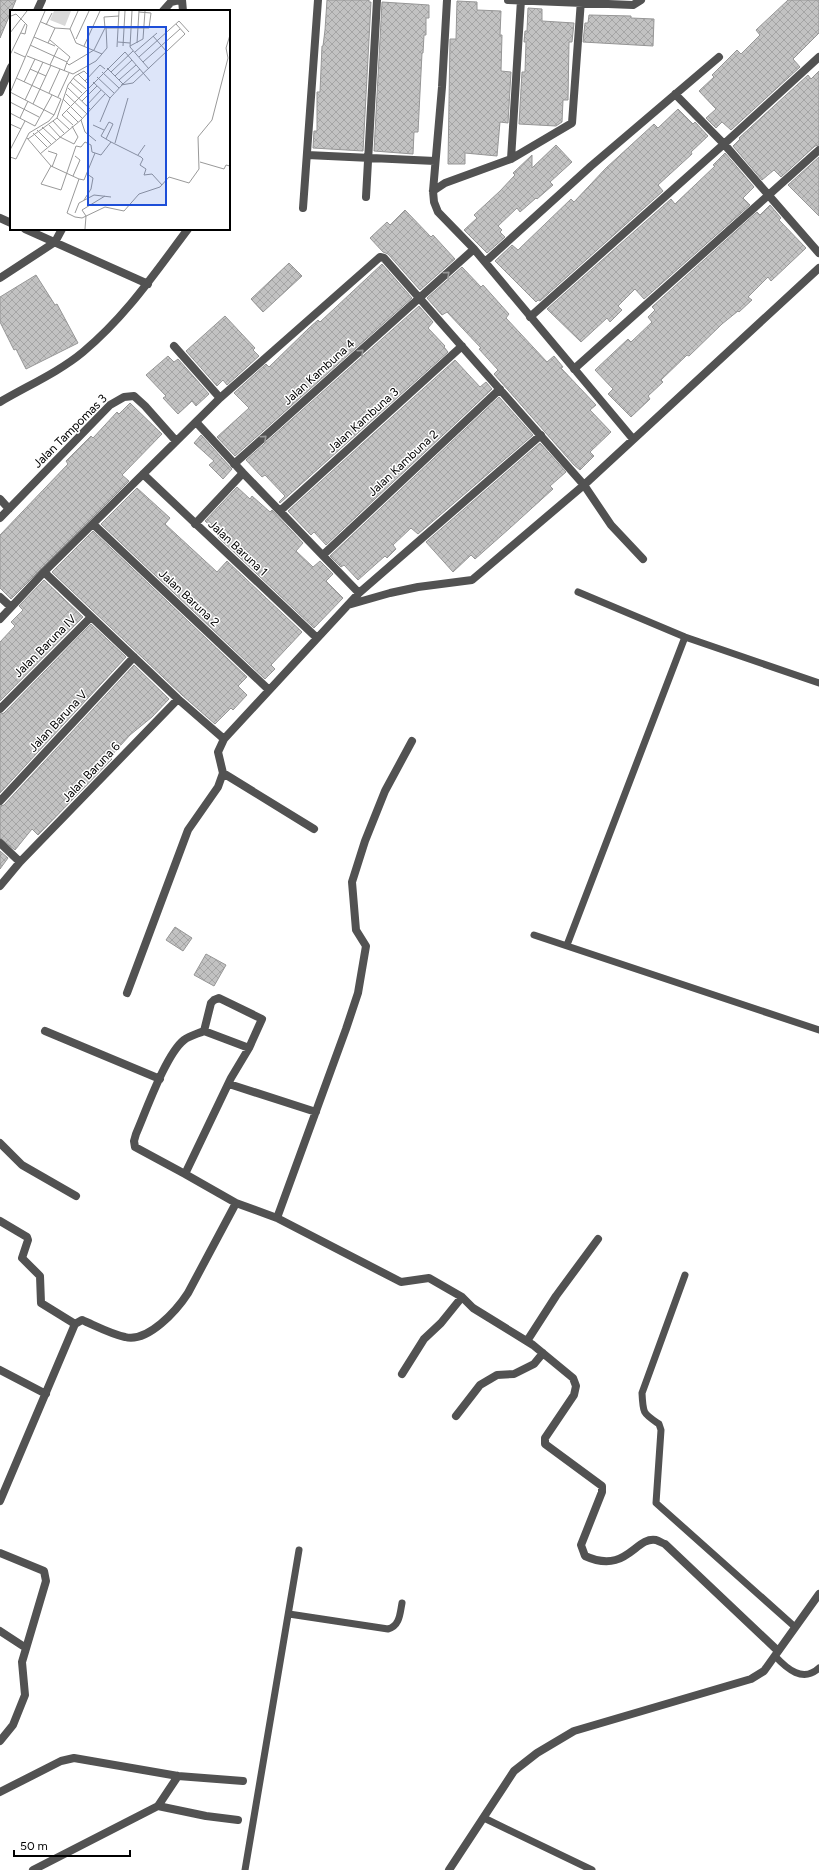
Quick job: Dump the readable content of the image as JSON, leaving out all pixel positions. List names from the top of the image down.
{
  "streets": {
    "street": [
      "Jalan Kambuna 4",
      "Jalan Kambuna 3",
      "Jalan Tampomas 3",
      "Jalan Kambuna 2",
      "Jalan Baruna 1",
      "Jalan Baruna 2",
      "Jalan Baruna IV",
      "Jalan Baruna V",
      "Jalan Baruna 6"
    ]
  },
  "one_way": ["Jalan Kambuna 4"],
  "scale_bar": "50 m"
}
